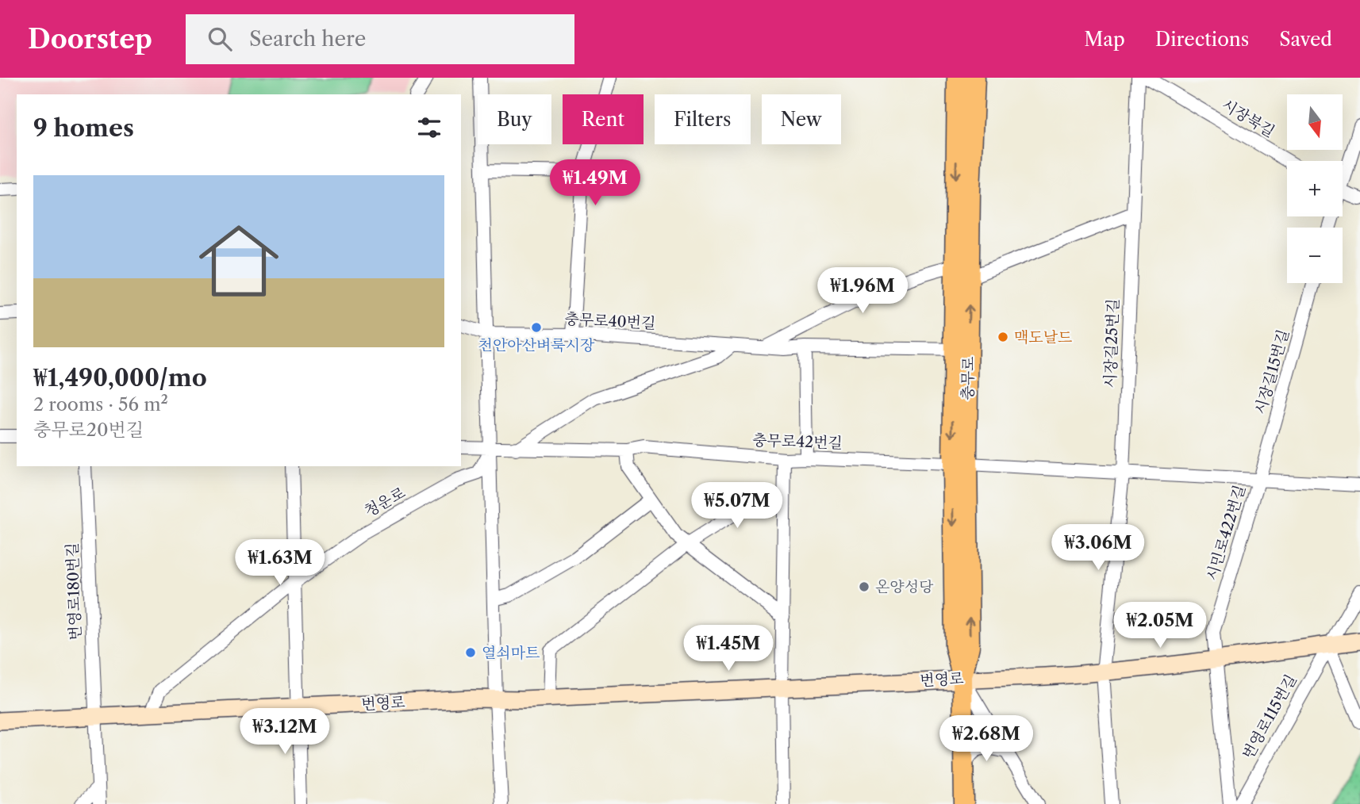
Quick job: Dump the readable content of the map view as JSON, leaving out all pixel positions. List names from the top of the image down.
{
  "streets": {
    "main road": ["충무로"],
    "street": [
      "시장북길",
      "충무로40번길",
      "시장길25번길",
      "시장길15번길",
      "충무로42번길",
      "청운로",
      "시민로422번길",
      "번영로180번길",
      "번영로",
      "번영로115번길"
    ]
  },
  "crossings": [
    ["충무로40번길", "충무로"],
    ["시장길25번길", "시민로422번길"],
    ["시장길15번길", "시민로422번길"],
    ["충무로", "충무로42번길"],
    ["충무로", "시민로422번길"],
    ["충무로", "번영로"],
    ["충무로42번길", "청운로"],
    ["충무로42번길", "시민로422번길"],
    ["시민로422번길", "번영로"],
    ["번영로180번길", "번영로"],
    ["번영로", "번영로115번길"]
  ],
  "places": [
    "천안아산벼룩시장",
    "맥도날드",
    "온양성당",
    "열쇠마트"
  ],
  "north": "bottom",
  "page": {
    "header": "Doorstep",
    "search": "Search here",
    "nav": ["Map", "Directions", "Saved"],
    "map_buttons": ["+", "−"],
    "chip": [
      "Buy",
      "Rent",
      "Filters",
      "New"
    ],
    "heading": "9 homes",
    "price": [
      "₩1.49M",
      "₩1.96M",
      "₩5.07M",
      "₩3.06M",
      "₩1.63M",
      "₩2.05M",
      "₩1.45M",
      "₩3.12M",
      "₩2.68M"
    ],
    "list": [
      {
        "name": "₩1,490,000/mo",
        "note": "2 rooms · 56 m² · 충무로20번길"
      }
    ]
  }
}
